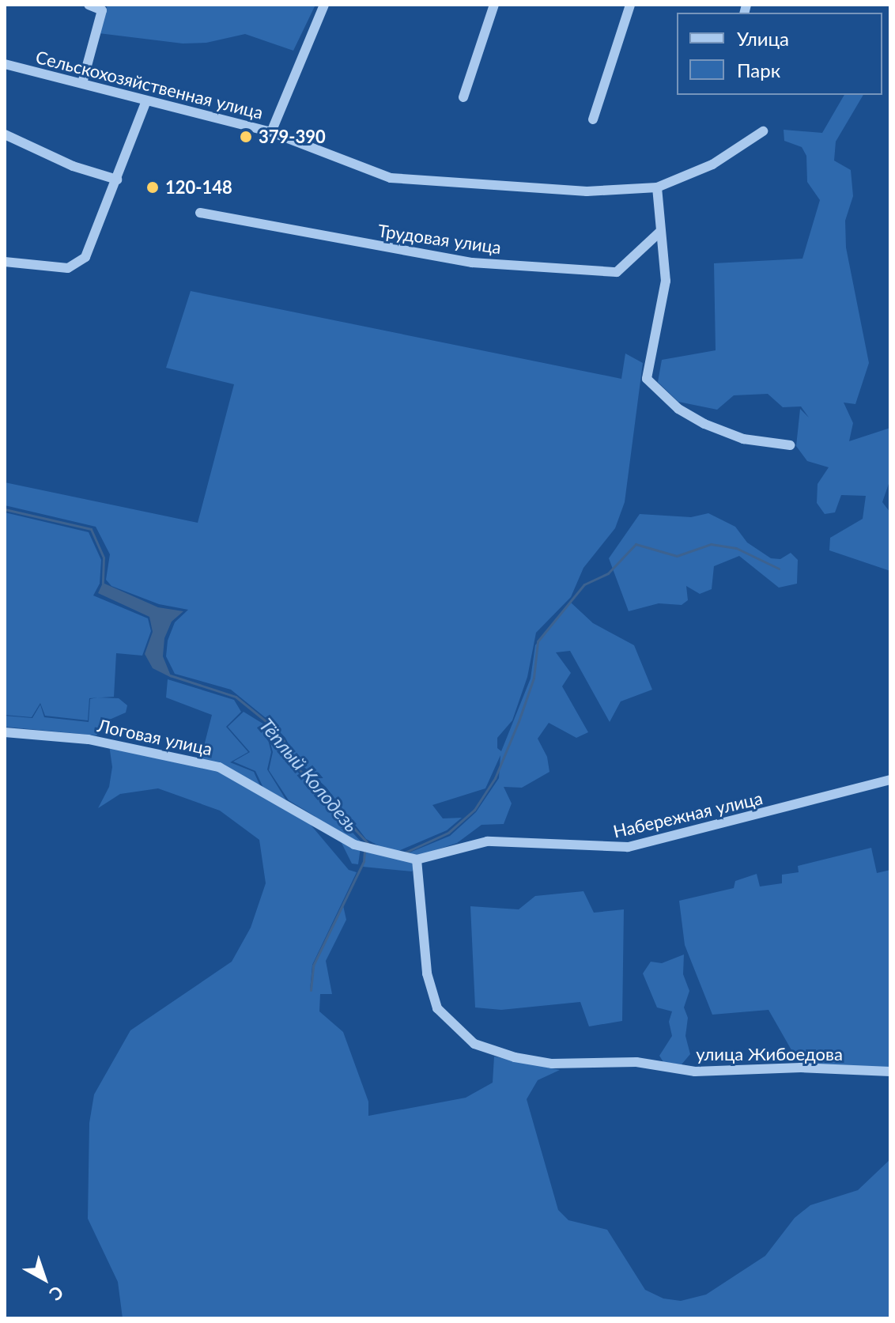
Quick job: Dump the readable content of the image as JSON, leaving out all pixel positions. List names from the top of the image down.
{
  "streets": {
    "street": [
      "Сельскохозяйственная улица",
      "Трудовая улица",
      "Логовая улица",
      "Набережная улица",
      "улица Жибоедова"
    ]
  },
  "crossings": [
    ["Логовая улица", "Набережная улица"],
    ["Логовая улица", "улица Жибоедова"],
    ["Набережная улица", "улица Жибоедова"]
  ],
  "water": ["Тёплый Колодезь"],
  "places": ["379-390", "120-148"],
  "legend": ["Улица", "Парк"],
  "north": "bottom right"
}
